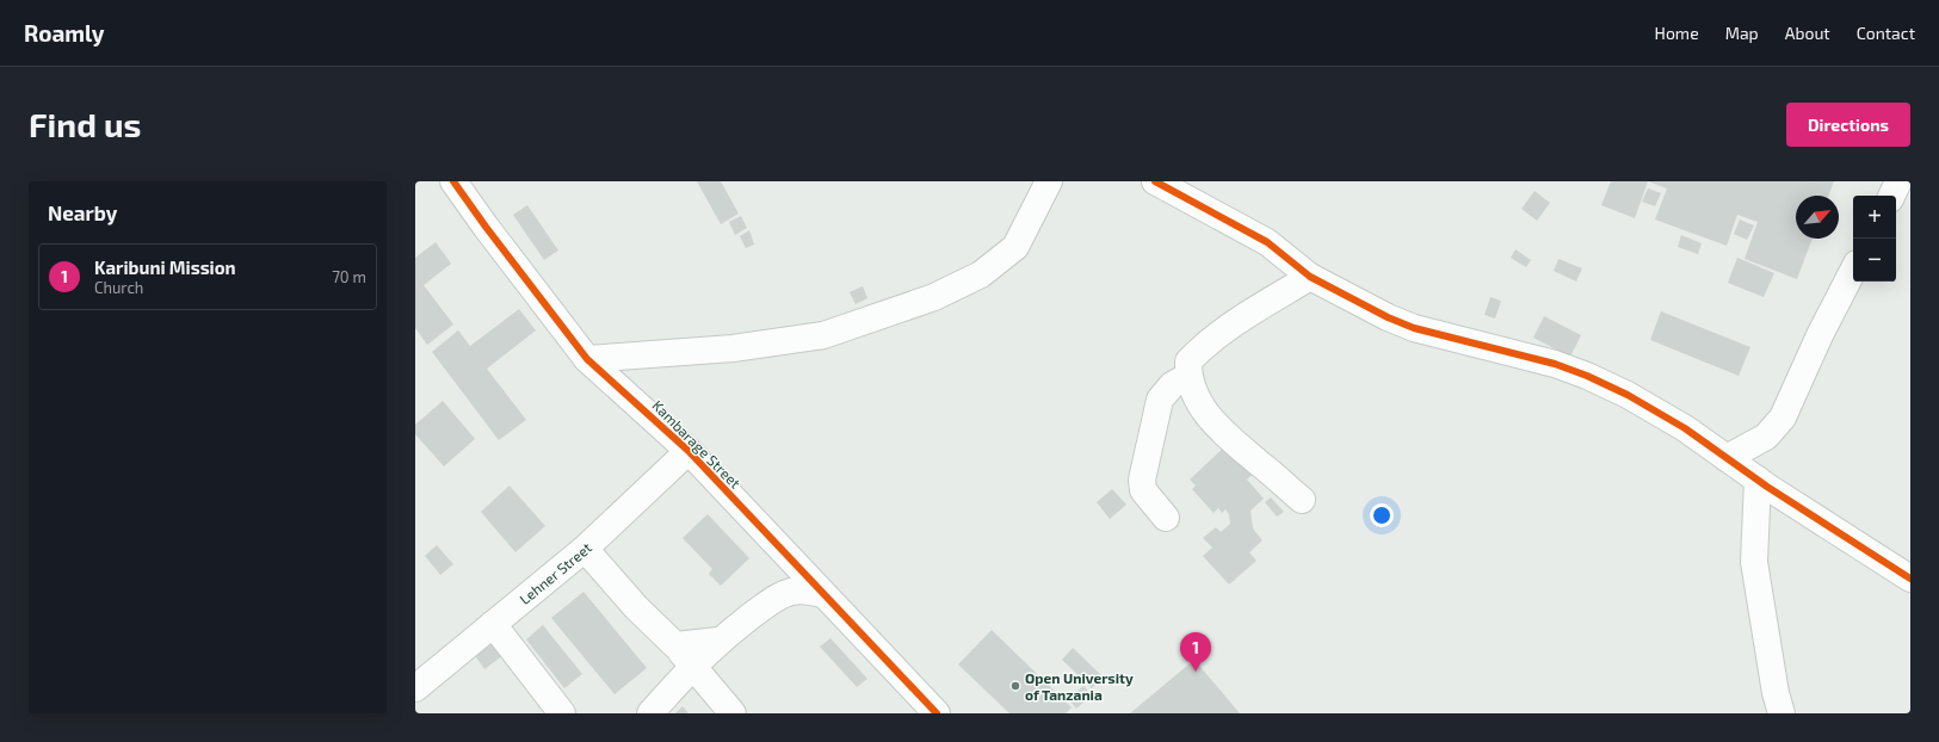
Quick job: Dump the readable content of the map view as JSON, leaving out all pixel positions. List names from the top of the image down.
{
  "streets": {
    "street": ["Kambarage Street", "Lehner Street"]
  },
  "crossings": [
    ["Kambarage Street", "Lehner Street"]
  ],
  "places": ["Open University of Tanzania"],
  "north": "top right",
  "page": {
    "header": "Roamly",
    "nav": [
      "Home",
      "Map",
      "About",
      "Contact"
    ],
    "buttons": "Directions",
    "title": "Find us",
    "heading": "Nearby",
    "map_buttons": ["+", "−"],
    "list": [
      {
        "mark": "1",
        "name": "Karibuni Mission",
        "note": "Church",
        "value": "70 m"
      }
    ],
    "pins": "1"
  }
}
